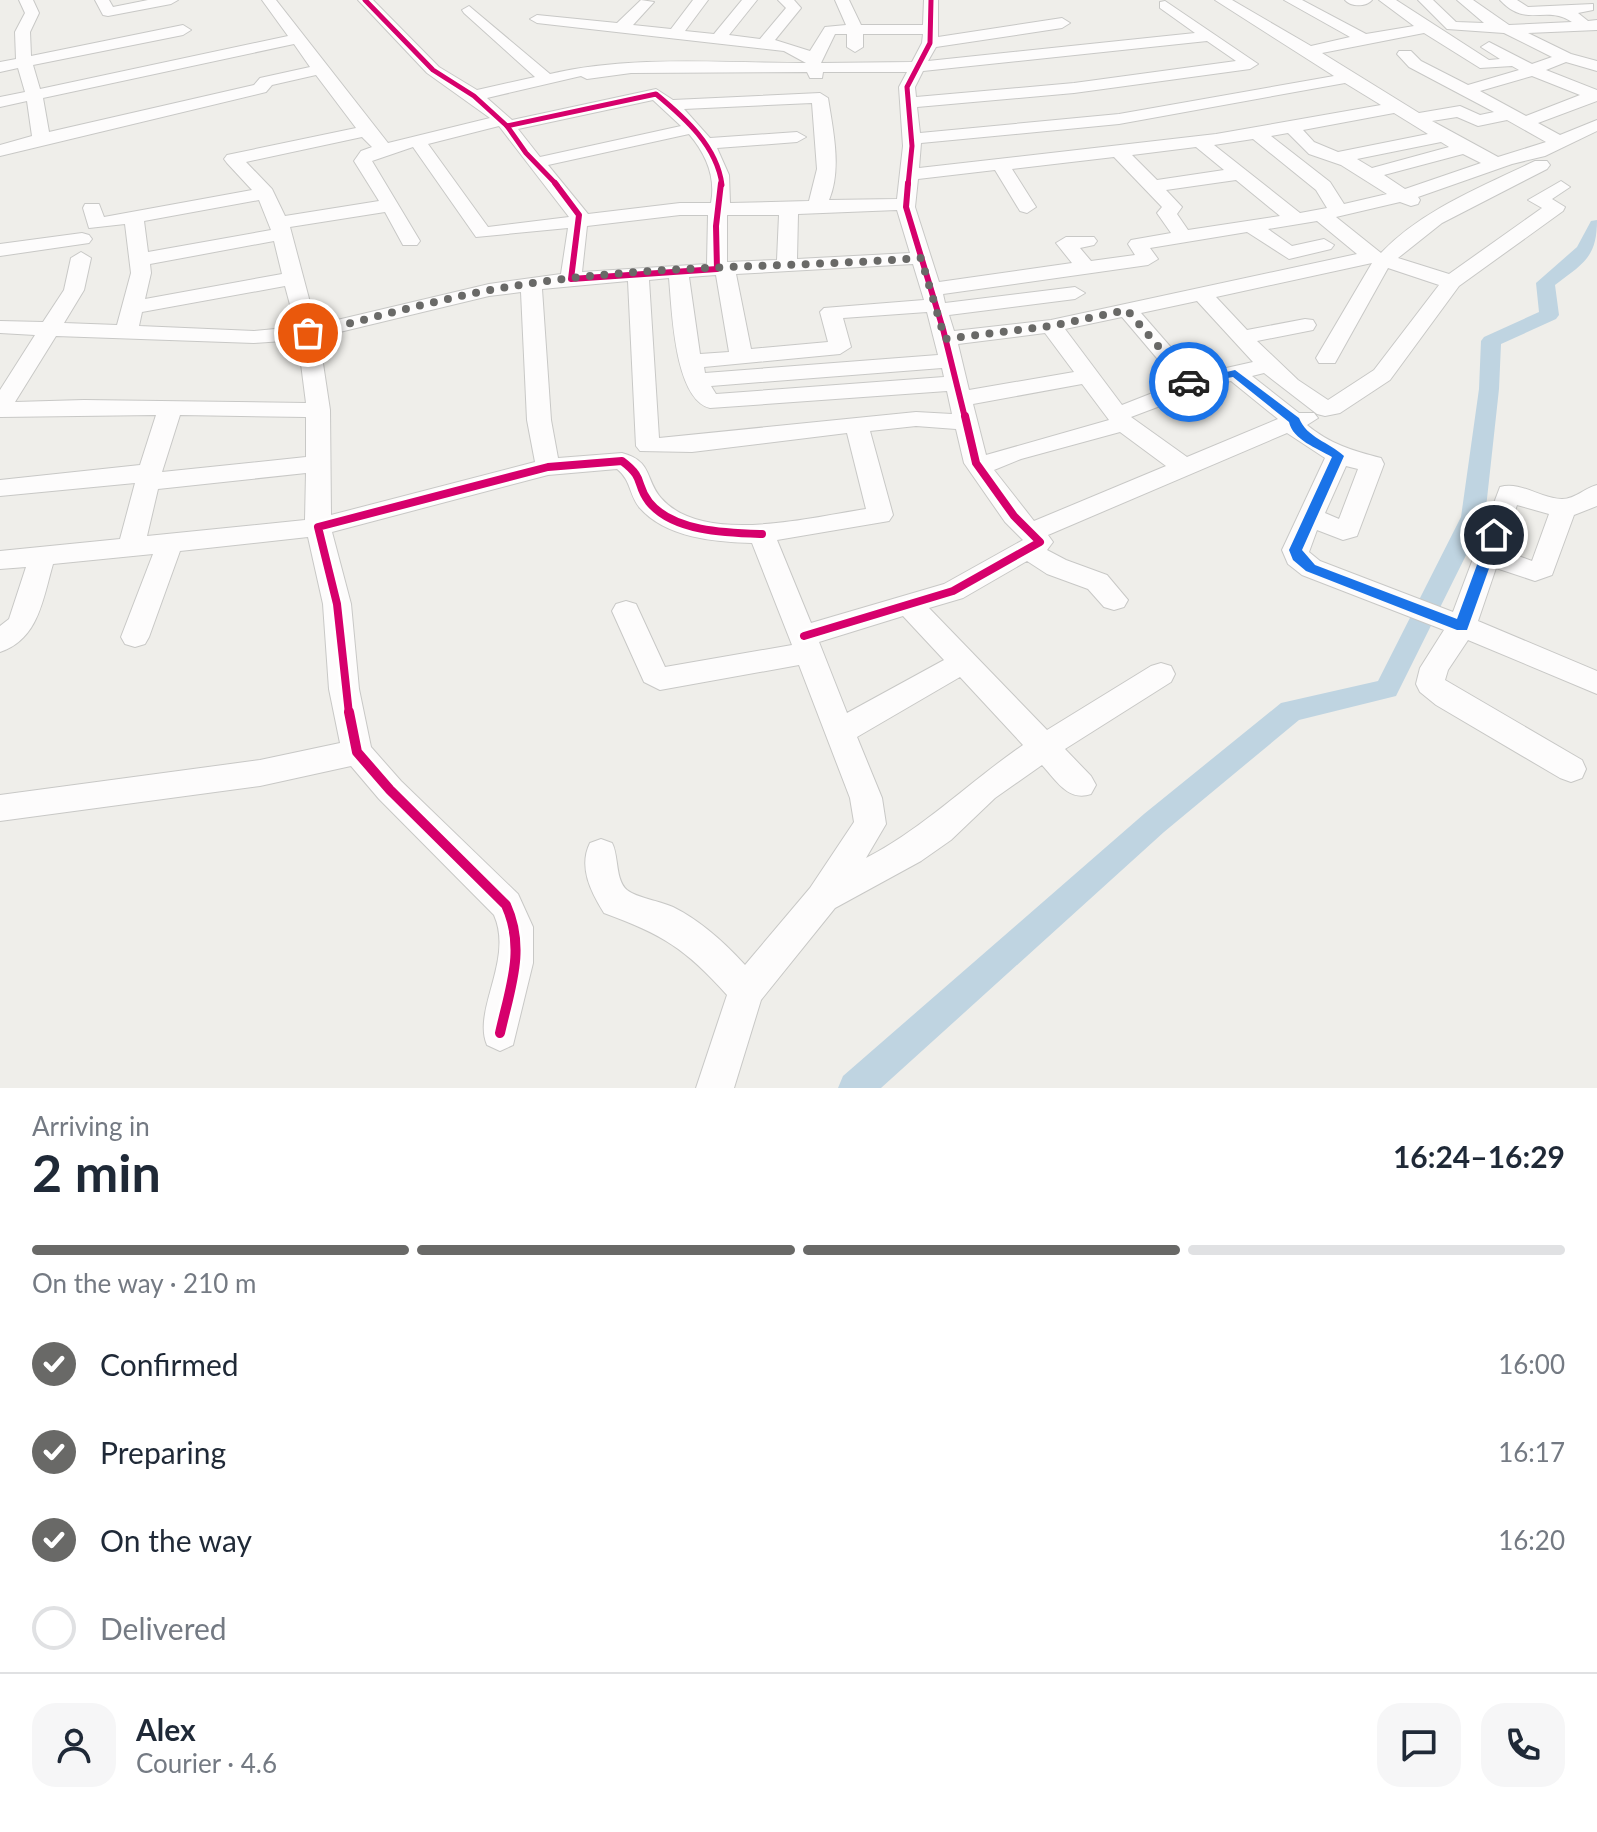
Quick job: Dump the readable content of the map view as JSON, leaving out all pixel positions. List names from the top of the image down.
{
  "page": {
    "heading": ["2 min", "Arriving in", "16:24–16:29"],
    "panel": ["Alex", "Courier · 4.6"],
    "bar": "On the way · 210 m",
    "list": [
      ["Confirmed", "16:00"],
      ["Preparing", "16:17"],
      ["On the way", "16:20"],
      "Delivered"
    ]
  }
}
